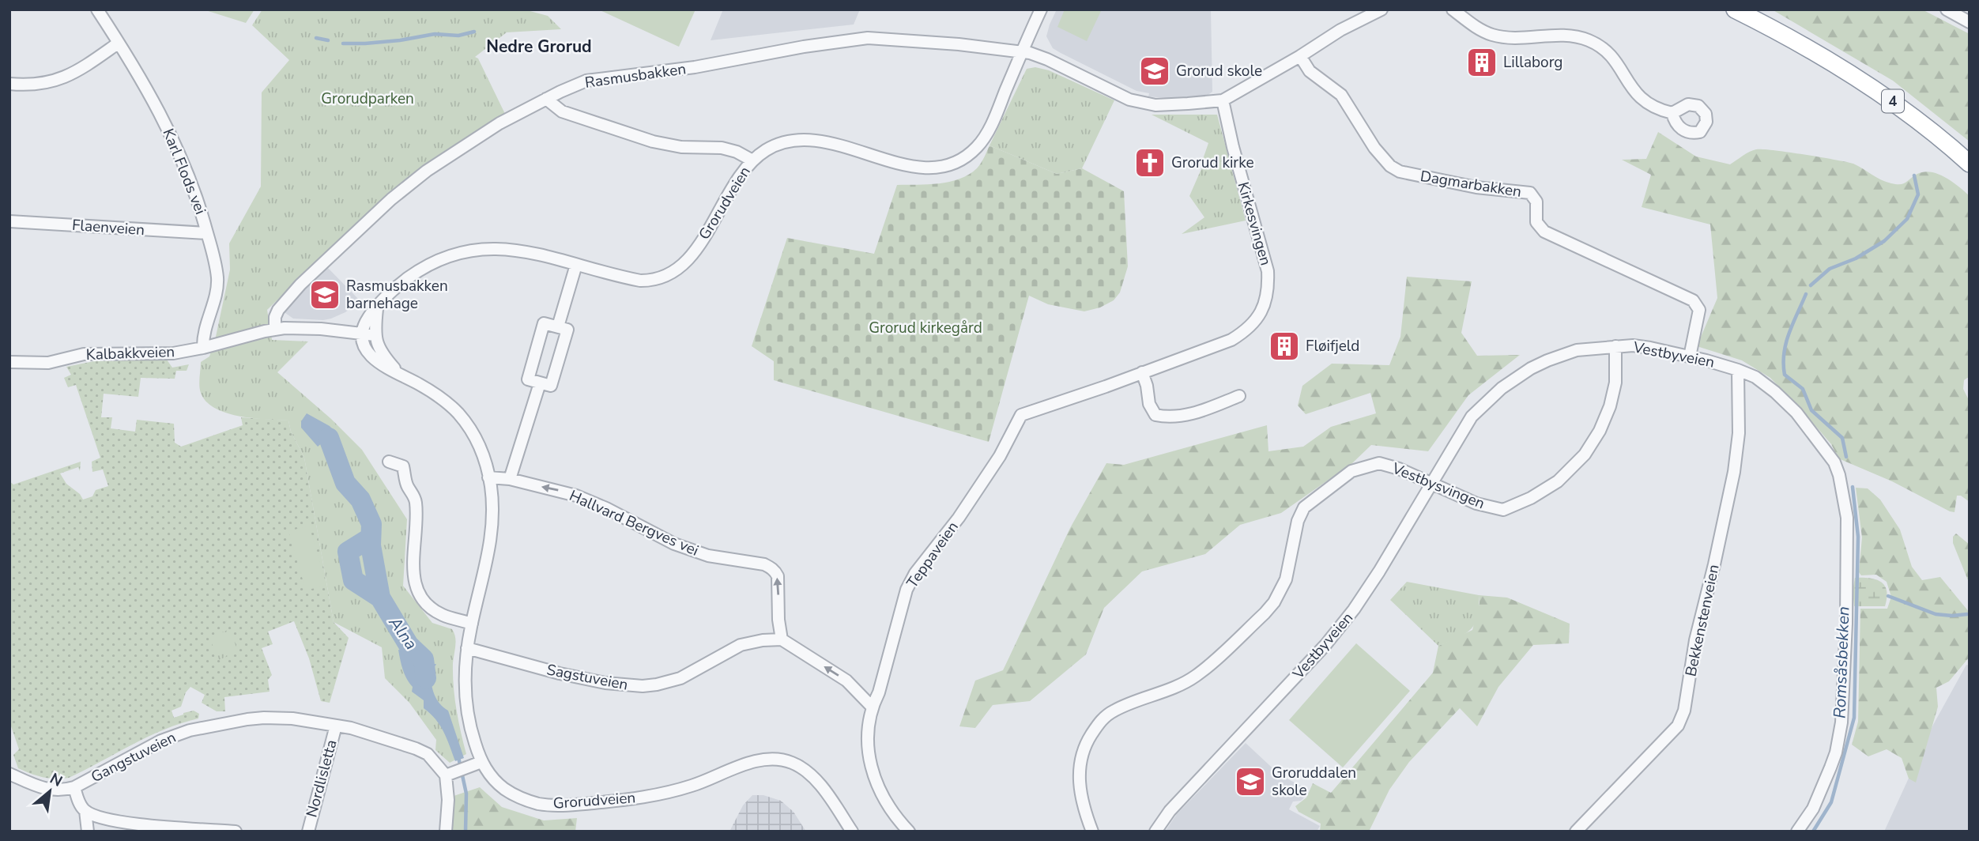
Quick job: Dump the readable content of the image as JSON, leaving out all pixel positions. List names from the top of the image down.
{
  "streets": {
    "highway": ["4"],
    "street": [
      "Rasmusbakken",
      "Karl Flods vei",
      "Dagmarbakken",
      "Grorudveien",
      "Kirkesvingen",
      "Flaenveien",
      "Kalbakkveien",
      "Vestbyveien",
      "Vestbysvingen",
      "Hallvard Bergves vei",
      "Teppaveien",
      "Bekkenstenveien",
      "Sagstuveien",
      "Gangstuveien",
      "Nordlisletta"
    ]
  },
  "crossings": [
    ["Rasmusbakken", "Grorudveien"],
    ["Rasmusbakken", "Kirkesvingen"],
    ["Rasmusbakken", "Kalbakkveien"],
    ["Karl Flods vei", "Flaenveien"],
    ["Karl Flods vei", "Kalbakkveien"],
    ["Dagmarbakken", "Vestbyveien"],
    ["Grorudveien", "Hallvard Bergves vei"],
    ["Grorudveien", "Sagstuveien"],
    ["Kirkesvingen", "Teppaveien"],
    ["Vestbyveien", "Vestbysvingen"],
    ["Vestbyveien", "Bekkenstenveien"],
    ["Hallvard Bergves vei", "Sagstuveien"],
    ["Gangstuveien", "Nordlisletta"]
  ],
  "one_way": ["Hallvard Bergves vei"],
  "districts": ["Nedre Grorud"],
  "water": ["Alna", "Romsåsbekken"],
  "parks": ["Grorudparken", "Grorud kirkegård"],
  "places": {
    "building": ["Lillaborg", "Fløifjeld"],
    "school or university": ["Grorud skole", "Rasmusbakken barnehage", "Groruddalen skole"],
    "church": ["Grorud kirke"]
  },
  "north": "top right"
}
